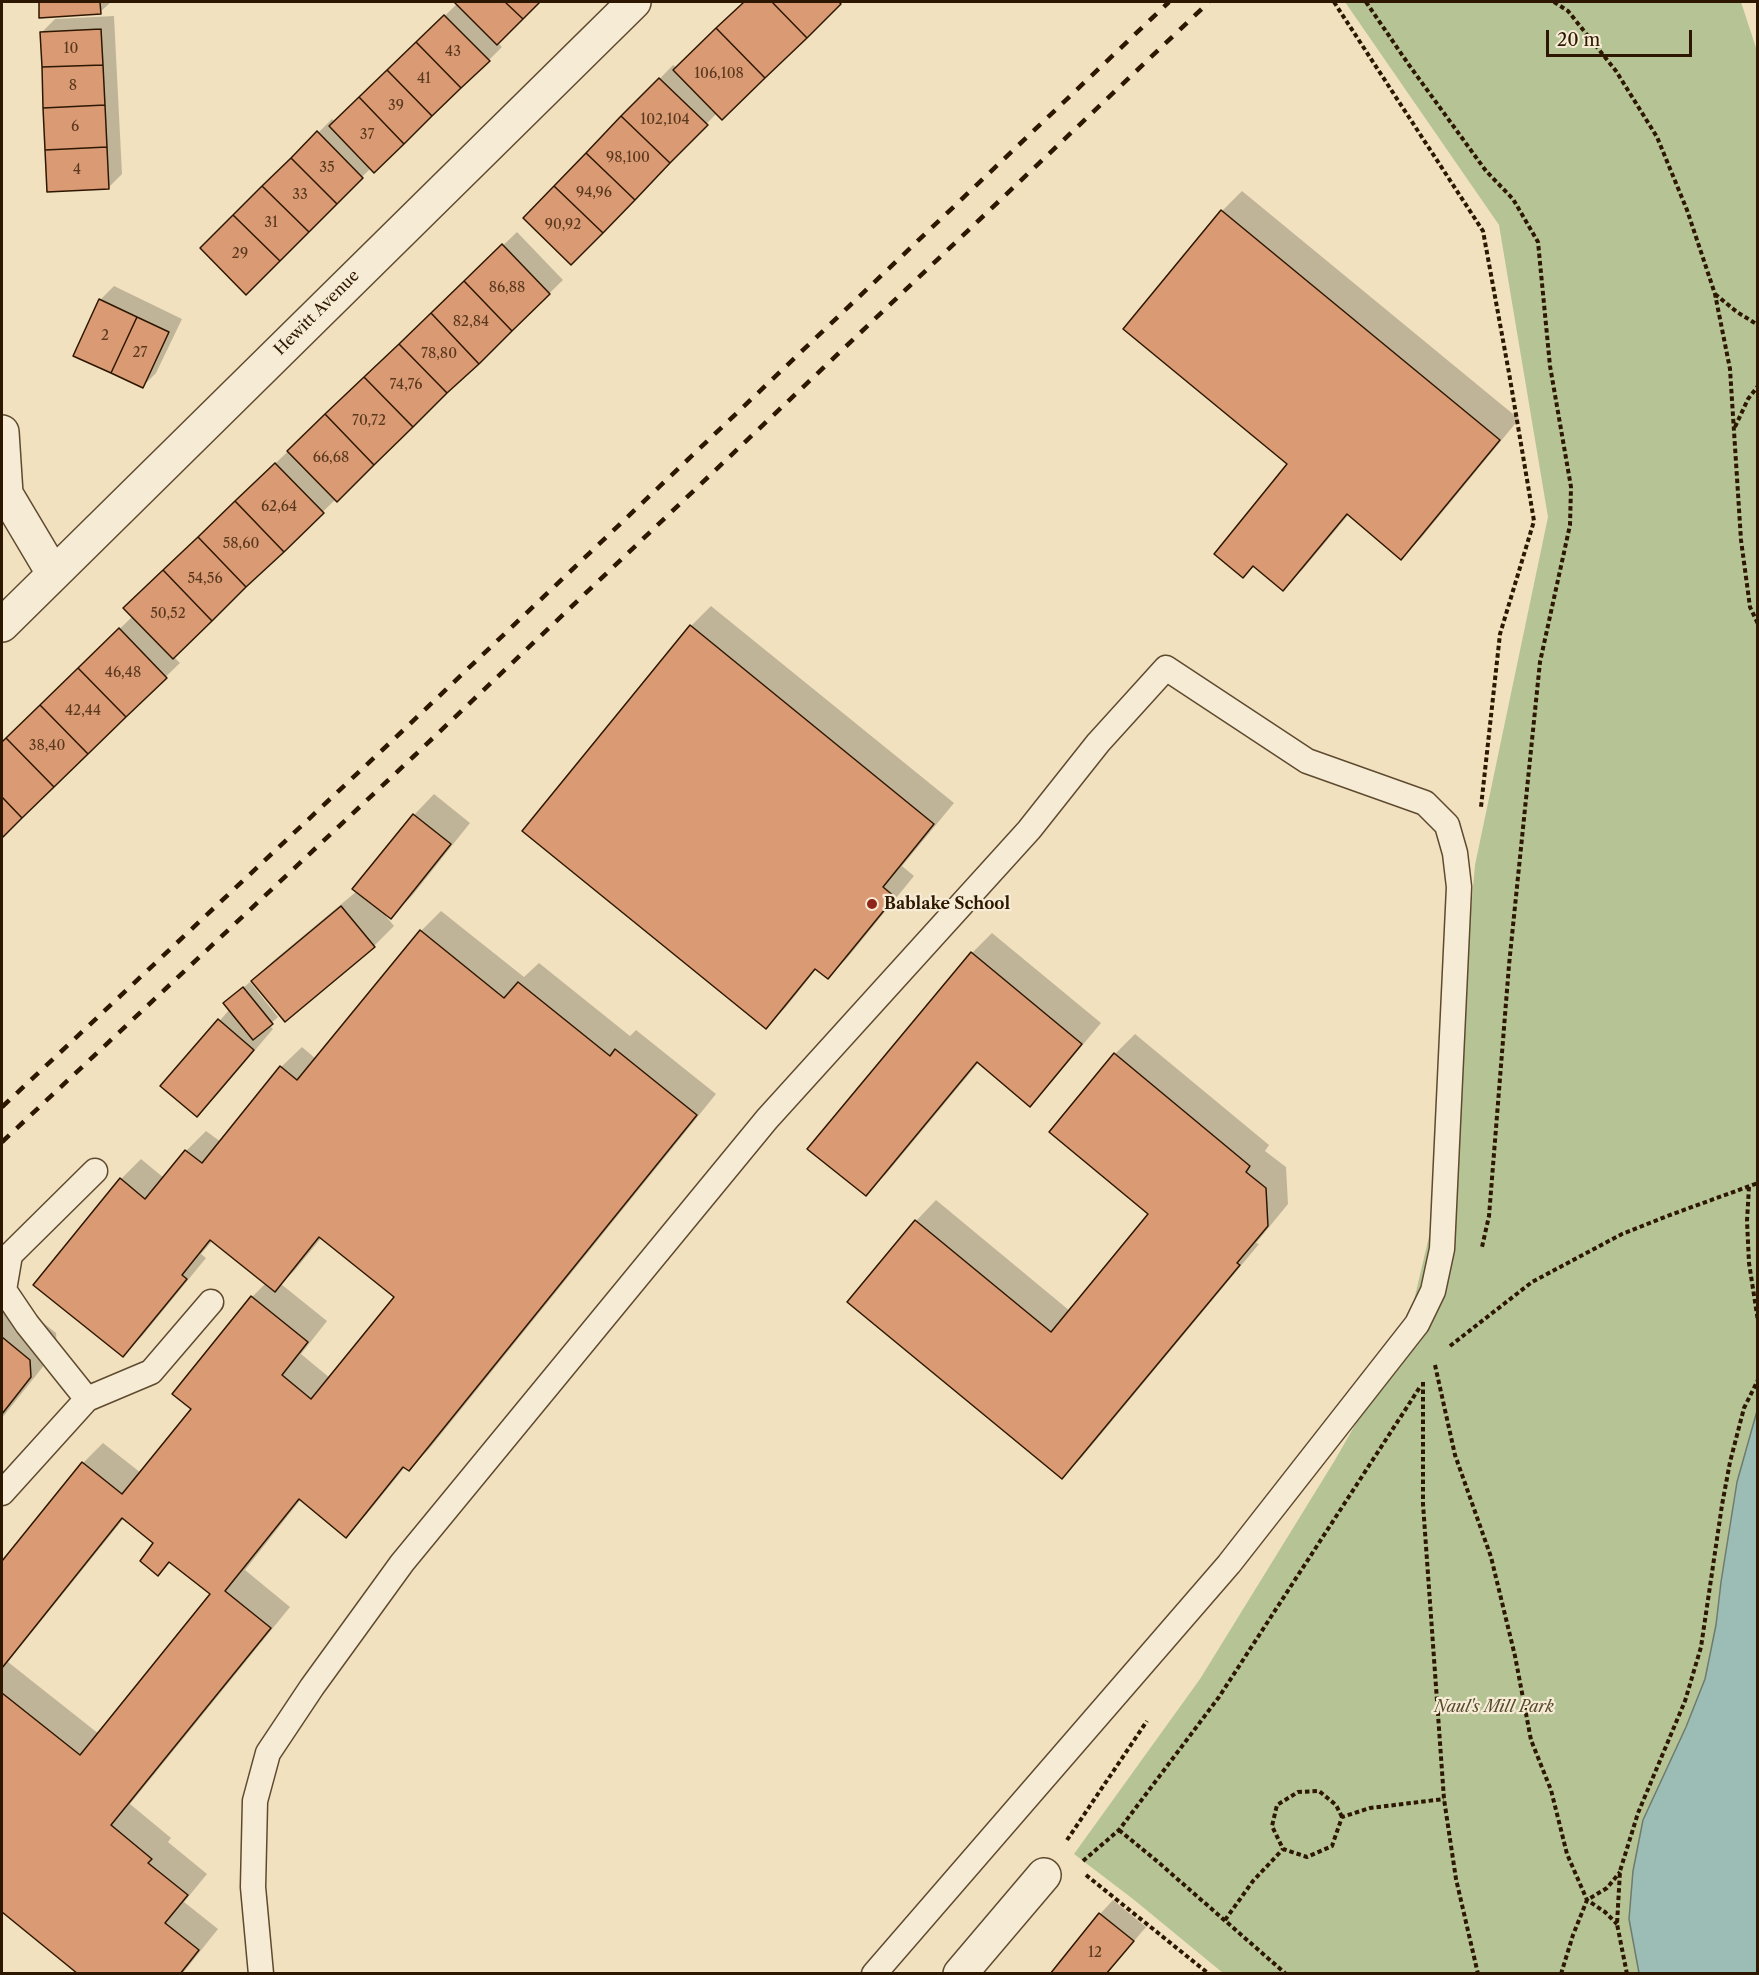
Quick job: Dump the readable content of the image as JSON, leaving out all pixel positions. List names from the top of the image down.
{
  "streets": {
    "street": ["Hewitt Avenue"]
  },
  "parks": ["Naul's Mill Park"],
  "places": ["Bablake School"],
  "house_numbers": [
    "10",
    "43",
    "106,108",
    "41",
    "8",
    "39",
    "102,104",
    "6",
    "37",
    "98,100",
    "35",
    "4",
    "94,96",
    "33",
    "31",
    "90,92",
    "29",
    "86,88",
    "82,84",
    "2",
    "27",
    "78,80",
    "74,76",
    "70,72",
    "66,68",
    "62,64",
    "58,60",
    "54,56",
    "50,52",
    "46,48",
    "42,44",
    "38,40",
    "12"
  ],
  "scale_bar": "20 m"
}
